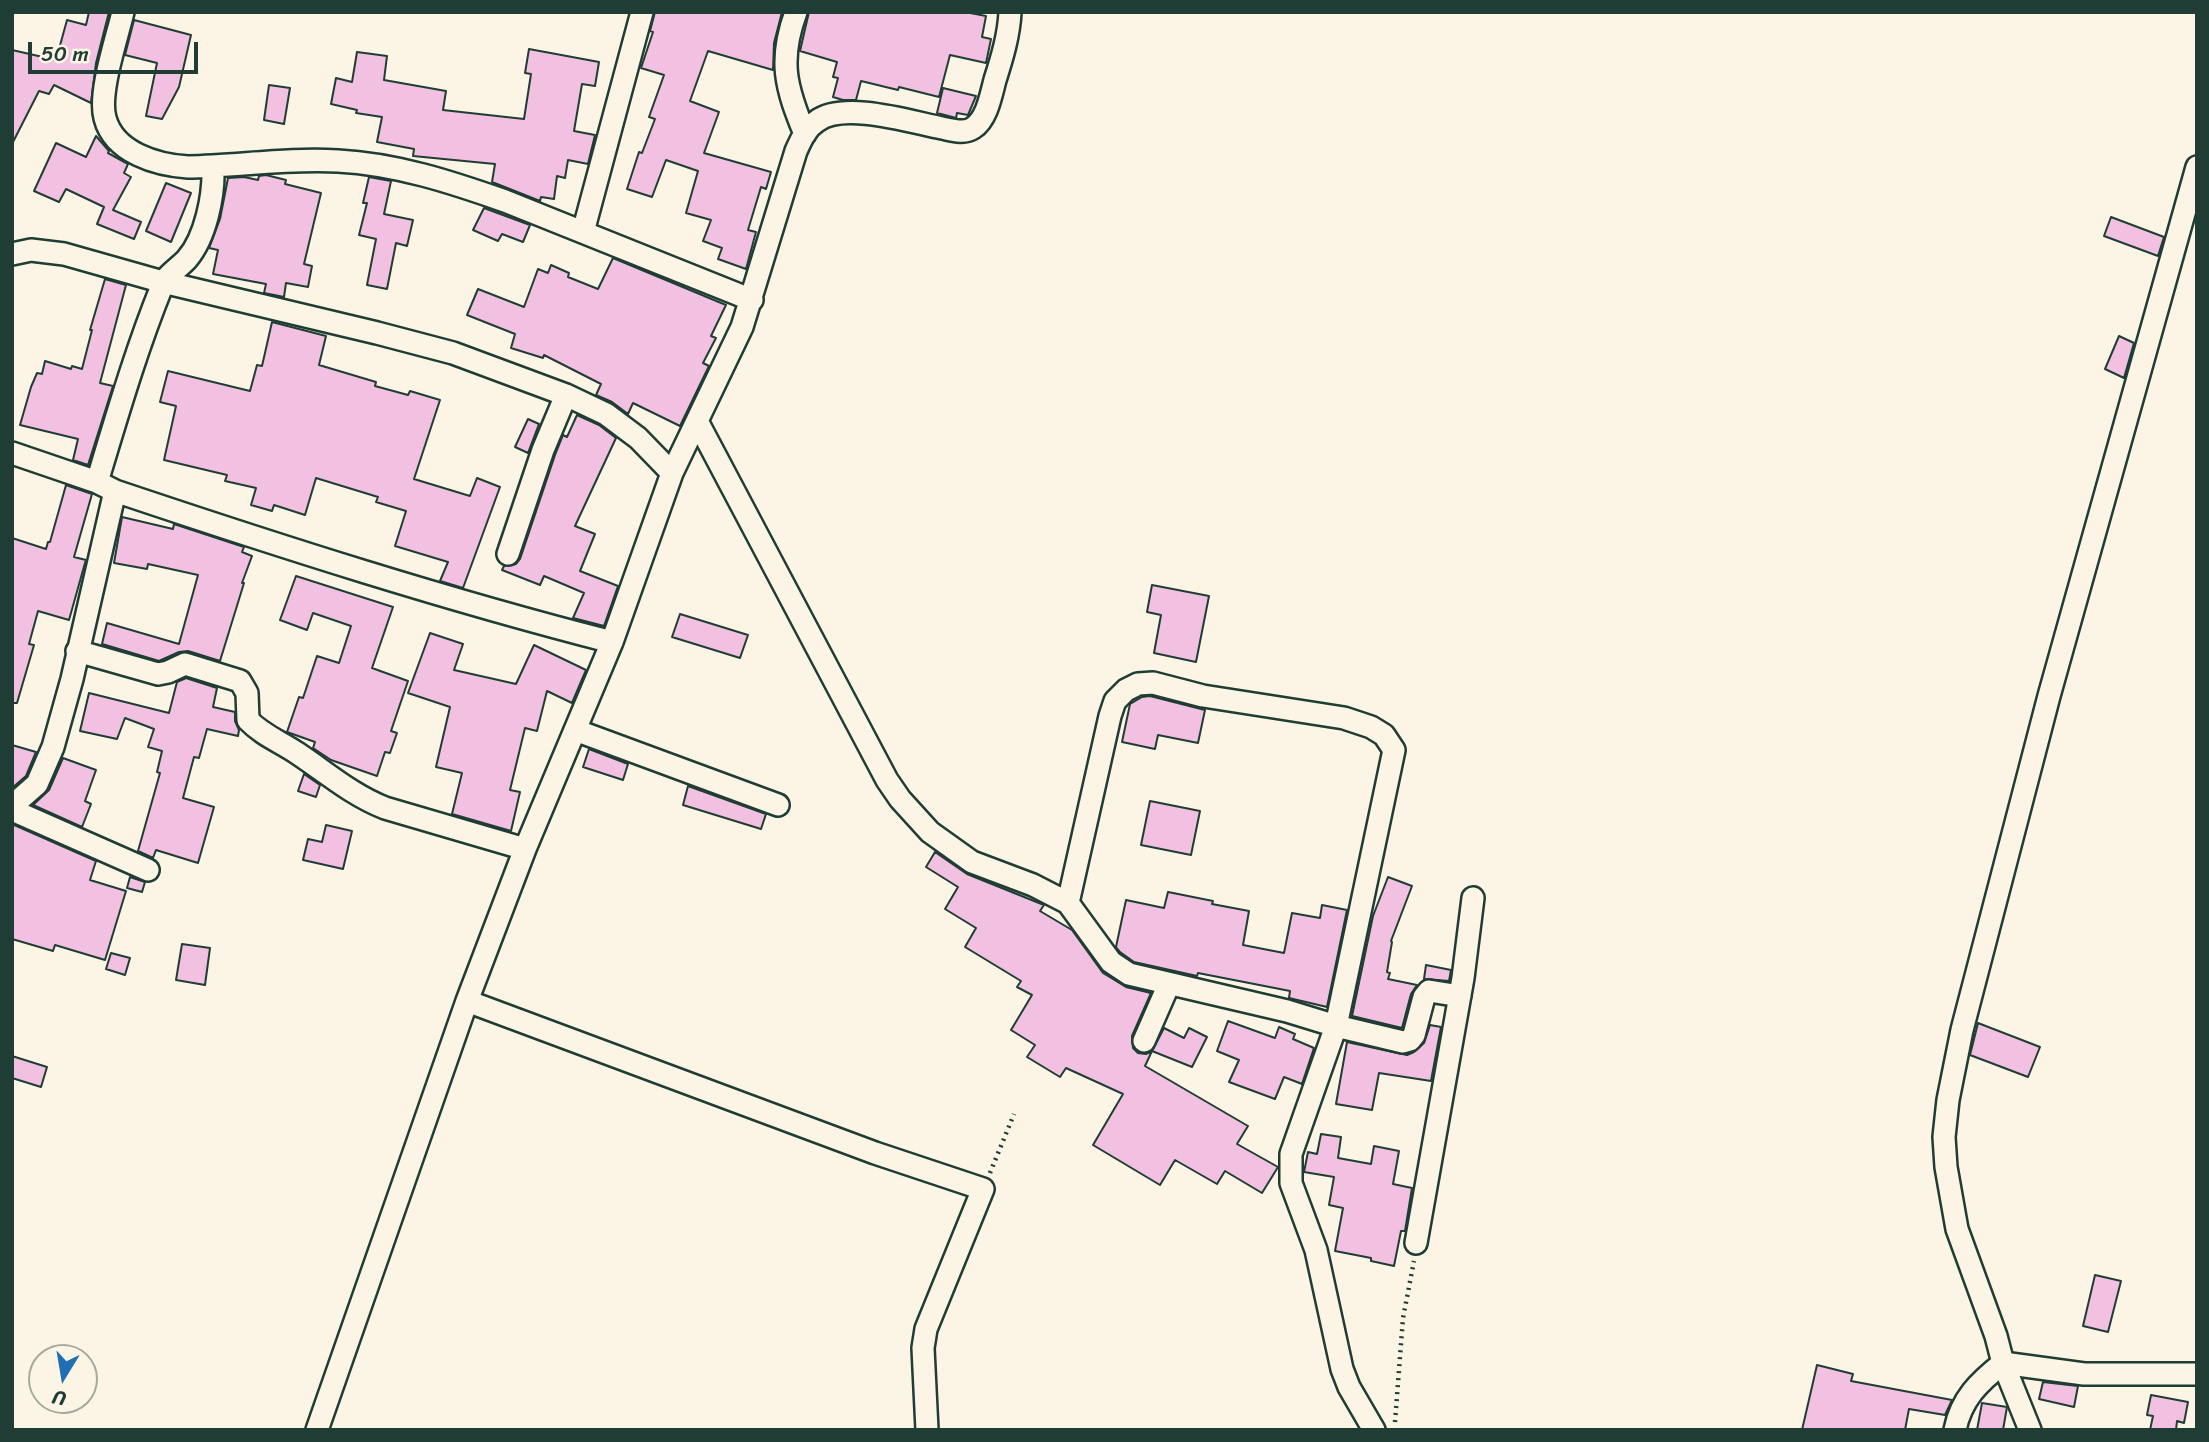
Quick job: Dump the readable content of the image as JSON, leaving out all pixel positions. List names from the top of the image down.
{
  "scale_bar": "50 m",
  "north": "bottom"
}
